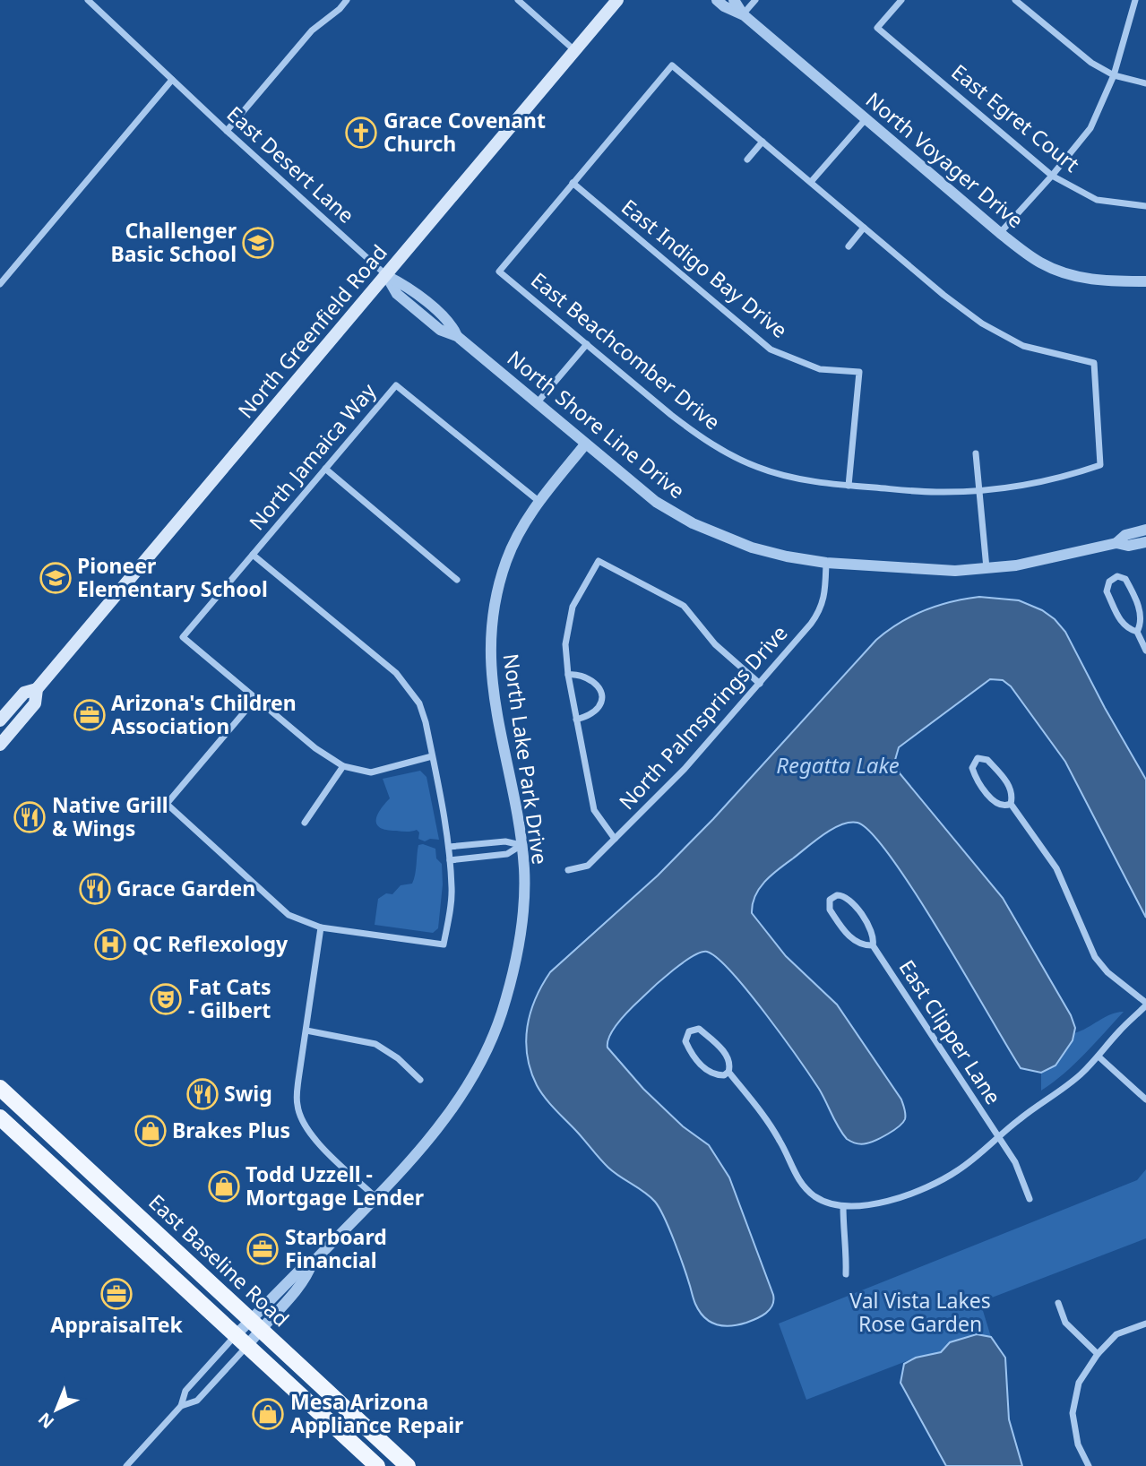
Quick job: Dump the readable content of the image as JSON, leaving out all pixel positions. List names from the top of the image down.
{
  "streets": {
    "main road": ["North Greenfield Road", "East Baseline Road"],
    "street": [
      "East Egret Court",
      "North Voyager Drive",
      "East Desert Lane",
      "East Indigo Bay Drive",
      "East Beachcomber Drive",
      "North Shore Line Drive",
      "North Jamaica Way",
      "North Palmsprings Drive",
      "North Lake Park Drive",
      "East Clipper Lane"
    ]
  },
  "crossings": [
    ["East Desert Lane", "North Greenfield Road"],
    ["East Desert Lane", "North Shore Line Drive"],
    ["East Indigo Bay Drive", "East Beachcomber Drive"],
    ["North Greenfield Road", "North Shore Line Drive"],
    ["North Shore Line Drive", "North Palmsprings Drive"],
    ["North Shore Line Drive", "North Lake Park Drive"],
    ["North Jamaica Way", "North Lake Park Drive"],
    ["North Lake Park Drive", "East Baseline Road"]
  ],
  "water": ["Regatta Lake"],
  "parks": ["Val Vista Lakes Rose Garden"],
  "places": {
    "church": ["Grace Covenant Church"],
    "school or university": ["Challenger Basic School", "Pioneer Elementary School"],
    "office": ["Arizona's Children Association", "Starboard Financial", "AppraisalTek"],
    "restaurant": ["Native Grill & Wings", "Grace Garden", "Swig"],
    "hospital": ["QC Reflexology"],
    "theatre": ["Fat Cats - Gilbert"],
    "shop": ["Brakes Plus", "Todd Uzzell - Mortgage Lender", "Mesa Arizona Appliance Repair"]
  },
  "north": "bottom left"
}
